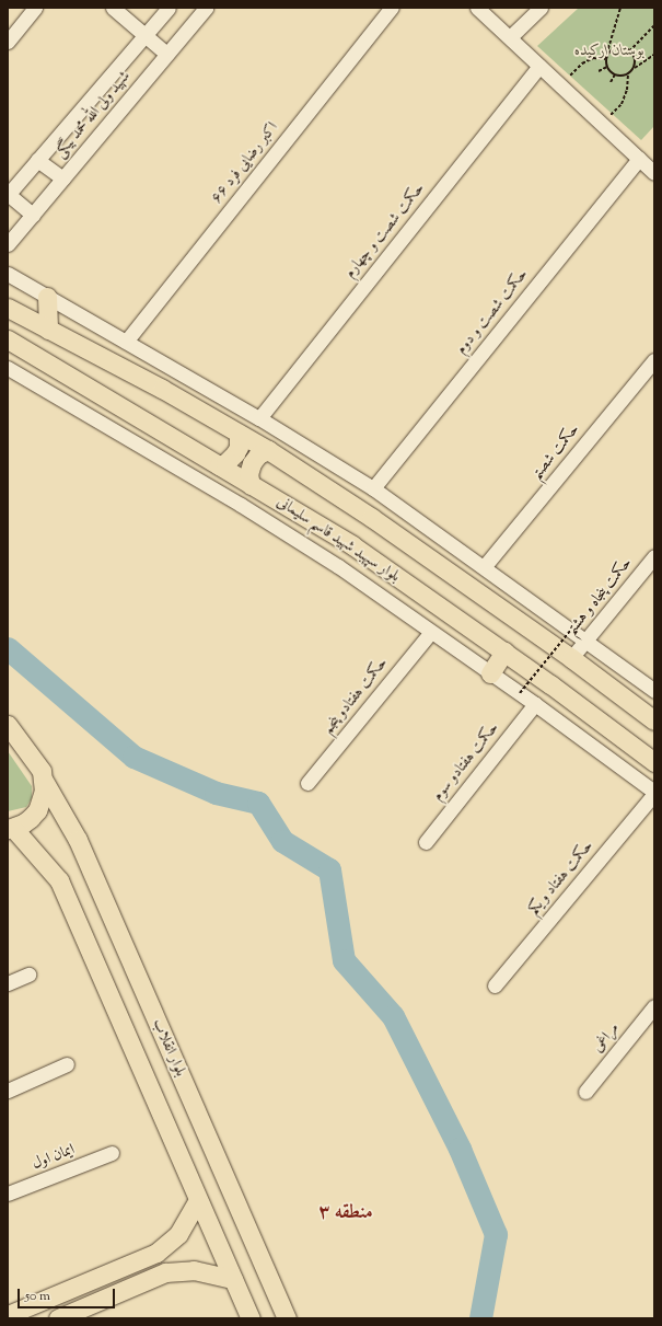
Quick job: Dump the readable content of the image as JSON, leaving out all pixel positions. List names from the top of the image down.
{
  "streets": {
    "main road": ["بلوار سپهبد شهید قاسم سلیمانی", "بلوار انقلاب"],
    "street": [
      "شهید ولی الله محمد بیگی",
      "۶۶ اکبر رضایی فرد",
      "حکمت شصت و چهارم",
      "حکمت شصت و دوم",
      "حکمت شصتم",
      "حکمت پنجاه و هشتم",
      "حکمت هفتادو پنجم",
      "حکمت هفتادو سوم",
      "حکمت هفتاد و یکم",
      "مراغی",
      "ایمان اول"
    ]
  },
  "districts": ["منطقه ۳"],
  "parks": ["بوستان ارکیده"],
  "scale_bar": "50 m"
}
